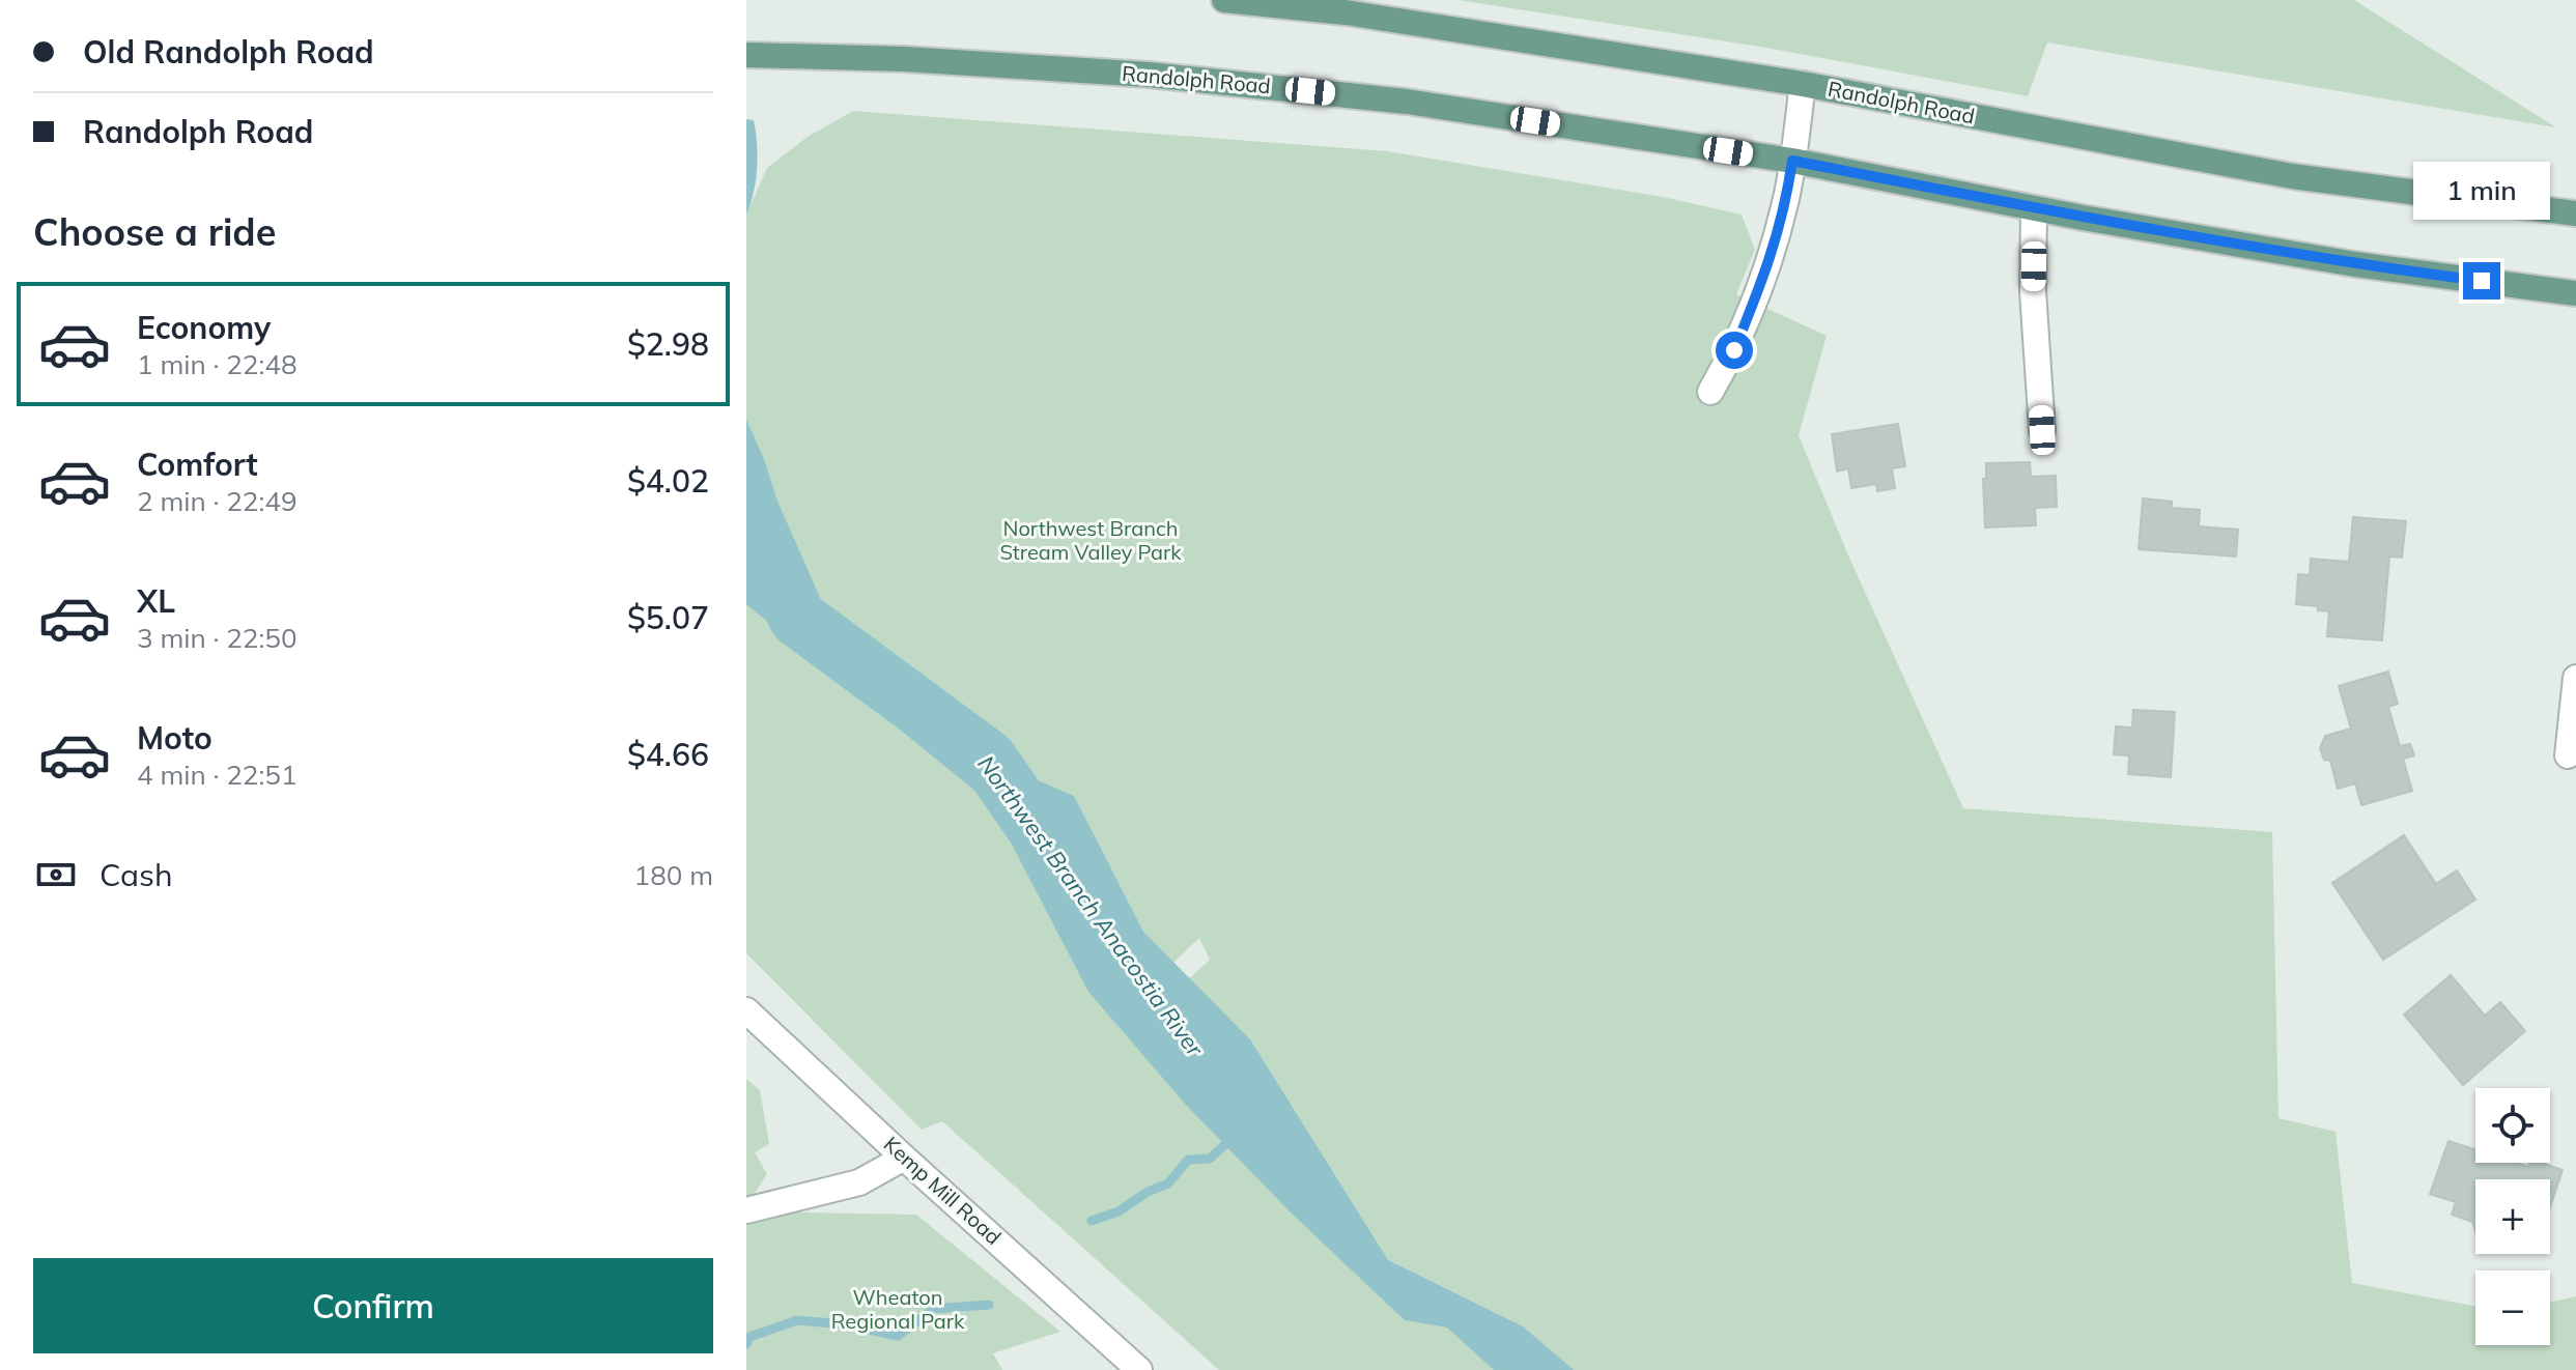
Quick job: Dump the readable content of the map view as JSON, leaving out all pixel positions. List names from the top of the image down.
{
  "streets": {
    "main road": ["Randolph Road"],
    "street": ["Kemp Mill Road"]
  },
  "water": ["Northwest Branch Anacostia River"],
  "parks": ["Northwest Branch Stream Valley Park", "Wheaton Regional Park"],
  "page": {
    "banner": ["Old Randolph Road", "Randolph Road"],
    "bubble": "1 min",
    "heading": "Choose a ride",
    "list": [
      {
        "name": "Economy",
        "note": "1 min · 22:48",
        "value": "$2.98"
      },
      {
        "name": "Comfort",
        "note": "2 min · 22:49",
        "value": "$4.02"
      },
      {
        "name": "XL",
        "note": "3 min · 22:50",
        "value": "$5.07"
      },
      {
        "name": "Moto",
        "note": "4 min · 22:51",
        "value": "$4.66"
      }
    ],
    "pay": ["Cash", "180 m"],
    "map_buttons": ["+", "−"],
    "buttons": "Confirm"
  }
}
